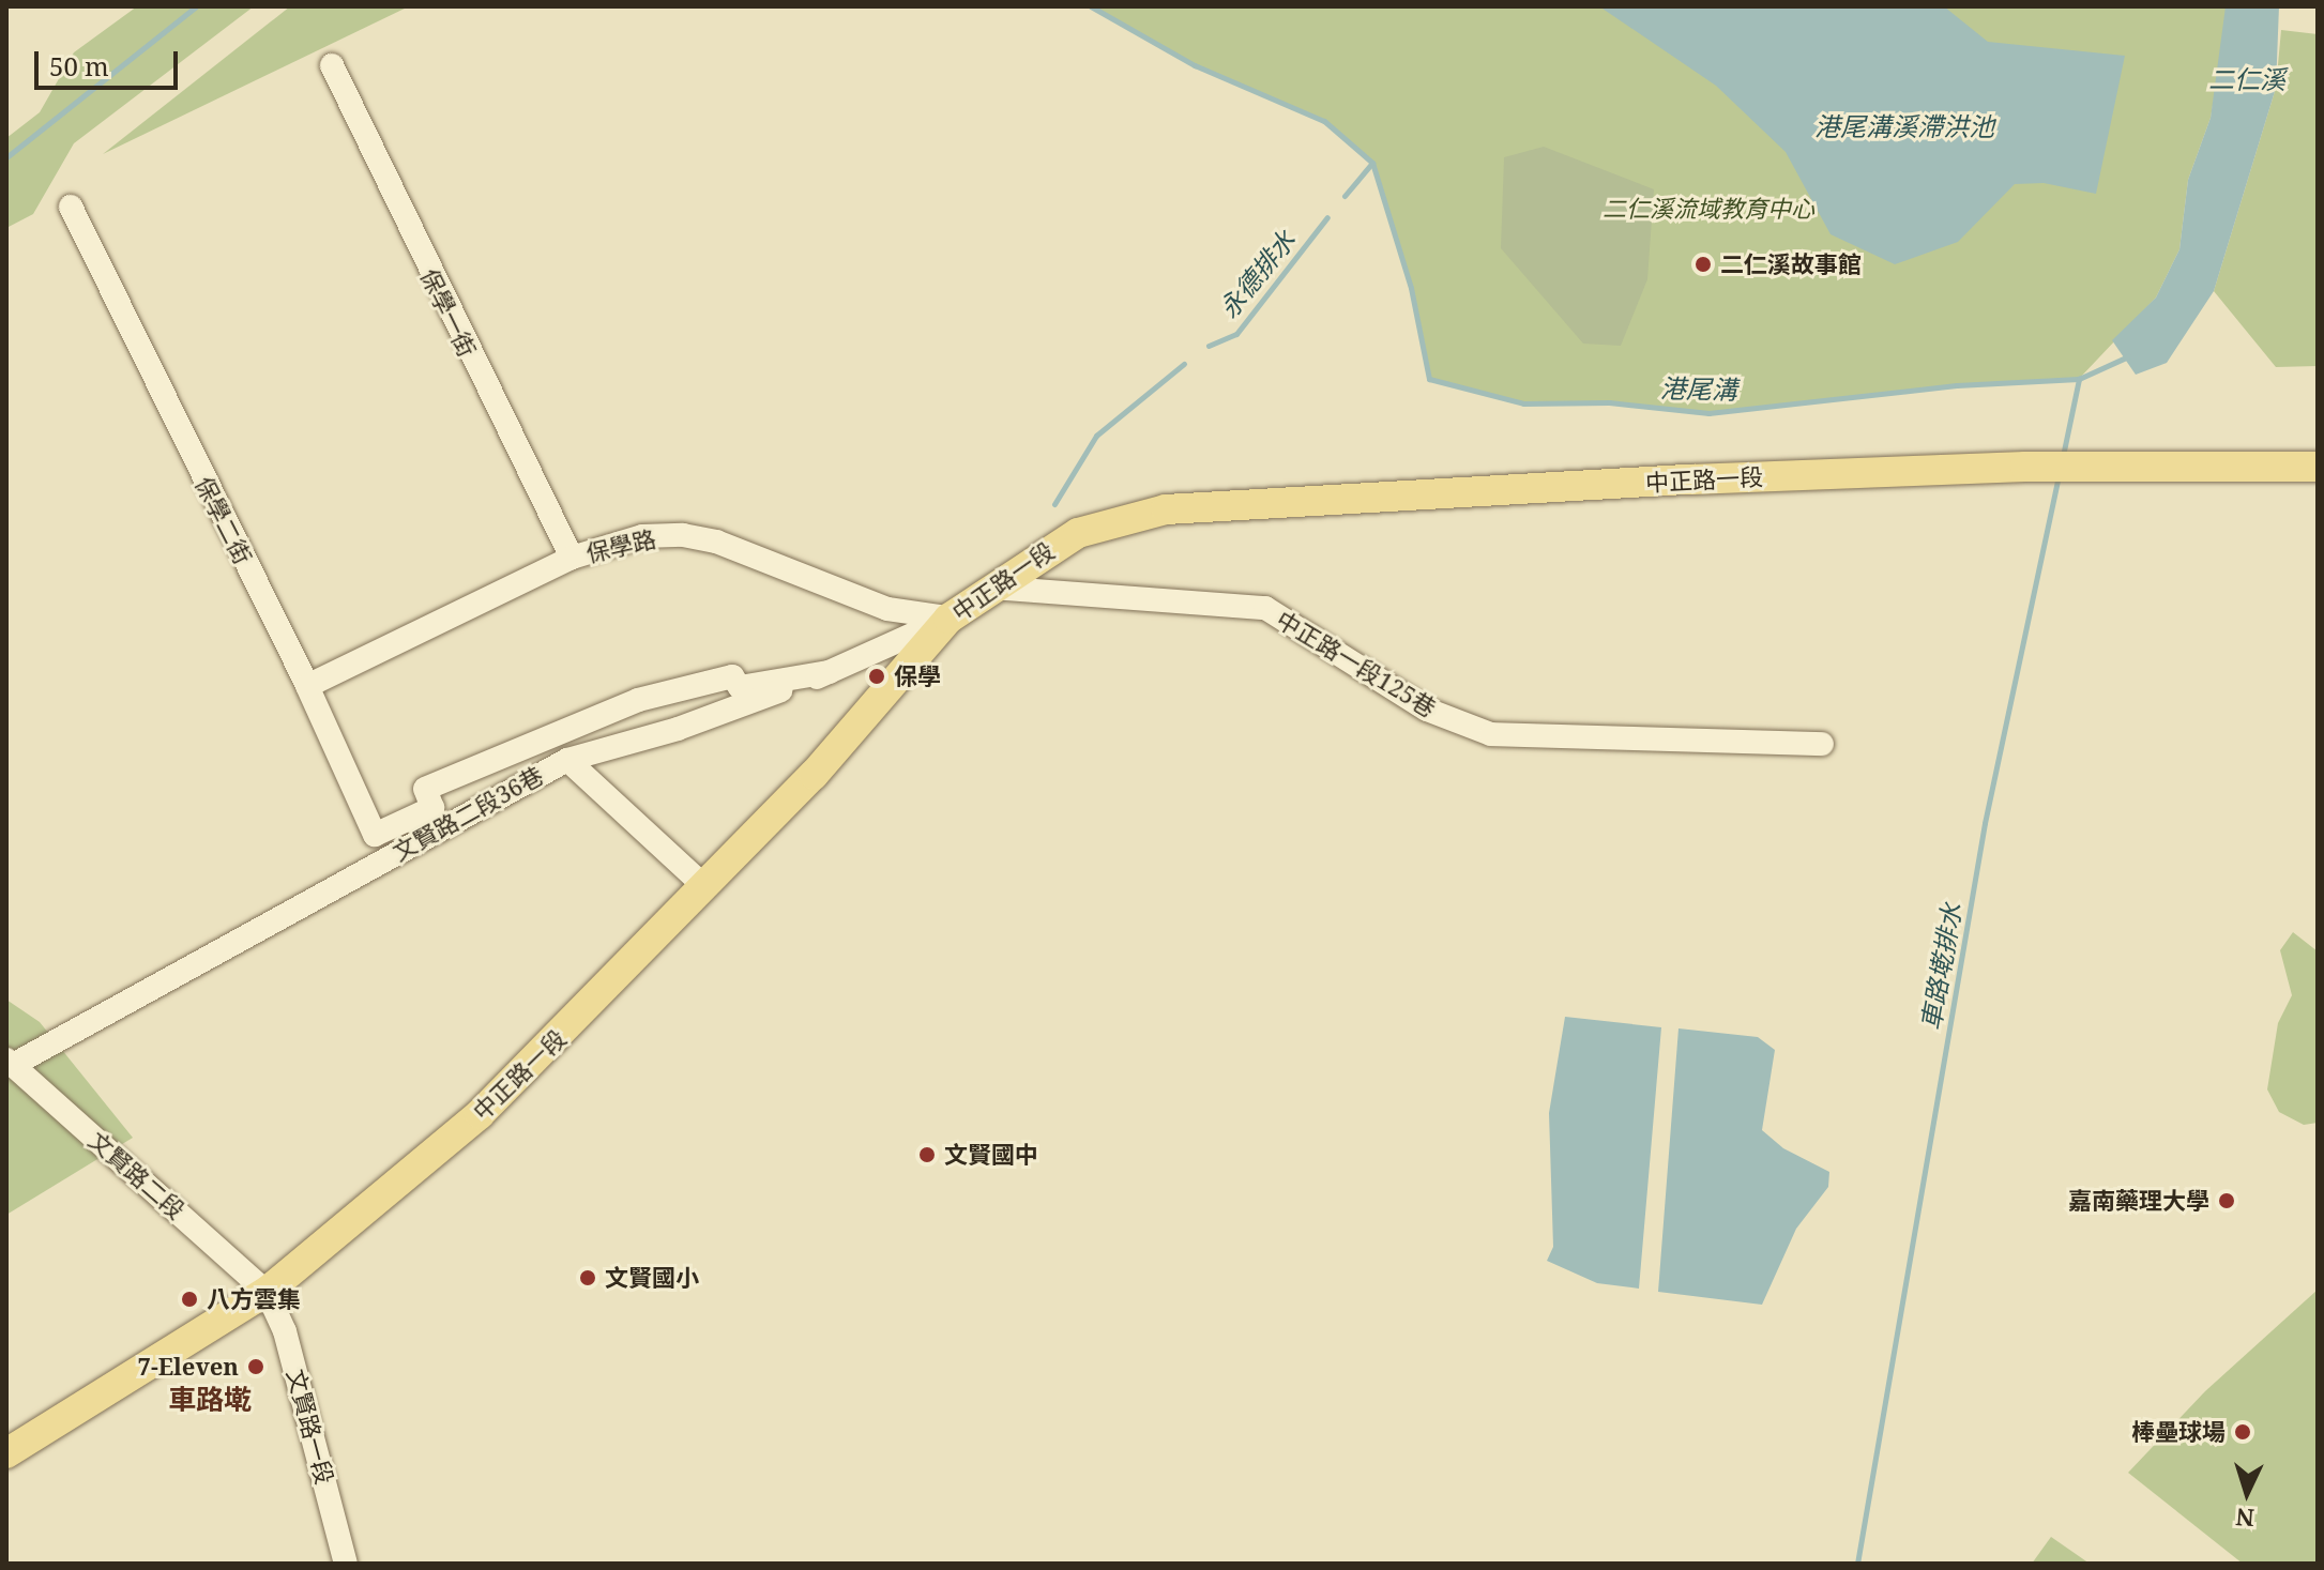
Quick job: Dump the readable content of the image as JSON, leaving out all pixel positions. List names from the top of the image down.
{
  "streets": {
    "main road": ["中正路一段"],
    "street": [
      "保學一街",
      "保學二街",
      "保學路",
      "中正路一段125巷",
      "文賢路二段36巷",
      "文賢路二段",
      "文賢路一段"
    ]
  },
  "crossings": [
    ["保學一街", "保學路"],
    ["中正路一段", "保學路"],
    ["中正路一段", "中正路一段125巷"],
    ["中正路一段", "文賢路二段36巷"],
    ["中正路一段", "文賢路二段"],
    ["中正路一段", "文賢路一段"],
    ["保學二街", "保學路"],
    ["保學二街", "文賢路二段36巷"],
    ["保學路", "文賢路二段36巷"],
    ["文賢路二段36巷", "文賢路二段"],
    ["文賢路二段", "文賢路一段"]
  ],
  "districts": ["車路墘"],
  "water": [
    "二仁溪",
    "港尾溝溪滯洪池",
    "永德排水",
    "港尾溝",
    "車路墘排水"
  ],
  "parks": ["二仁溪流域教育中心"],
  "places": [
    "二仁溪故事館",
    "保學",
    "文賢國中",
    "嘉南藥理大學",
    "文賢國小",
    "八方雲集",
    "7-Eleven",
    "棒壘球場"
  ],
  "scale_bar": "50 m",
  "north": "bottom"
}
